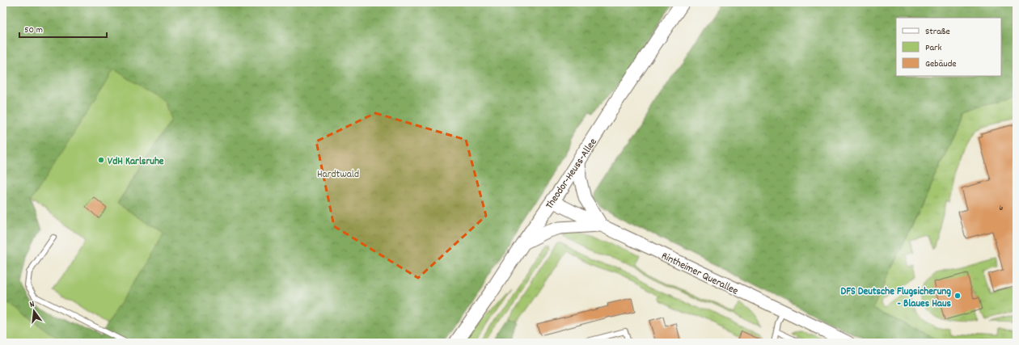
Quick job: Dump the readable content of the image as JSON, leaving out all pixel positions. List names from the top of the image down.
{
  "streets": {
    "main road": ["Theodor-Heuss-Allee"],
    "street": ["Rintheimer Querallee"]
  },
  "crossings": [
    ["Theodor-Heuss-Allee", "Rintheimer Querallee"]
  ],
  "parks": ["Hardtwald"],
  "places": ["VdH Karlsruhe", "DFS Deutsche Flugsicherung - Blaues Haus"],
  "house_numbers": ["6"],
  "legend": ["Straße", "Park", "Gebäude"],
  "scale_bar": "50 m",
  "north": "top"
}
